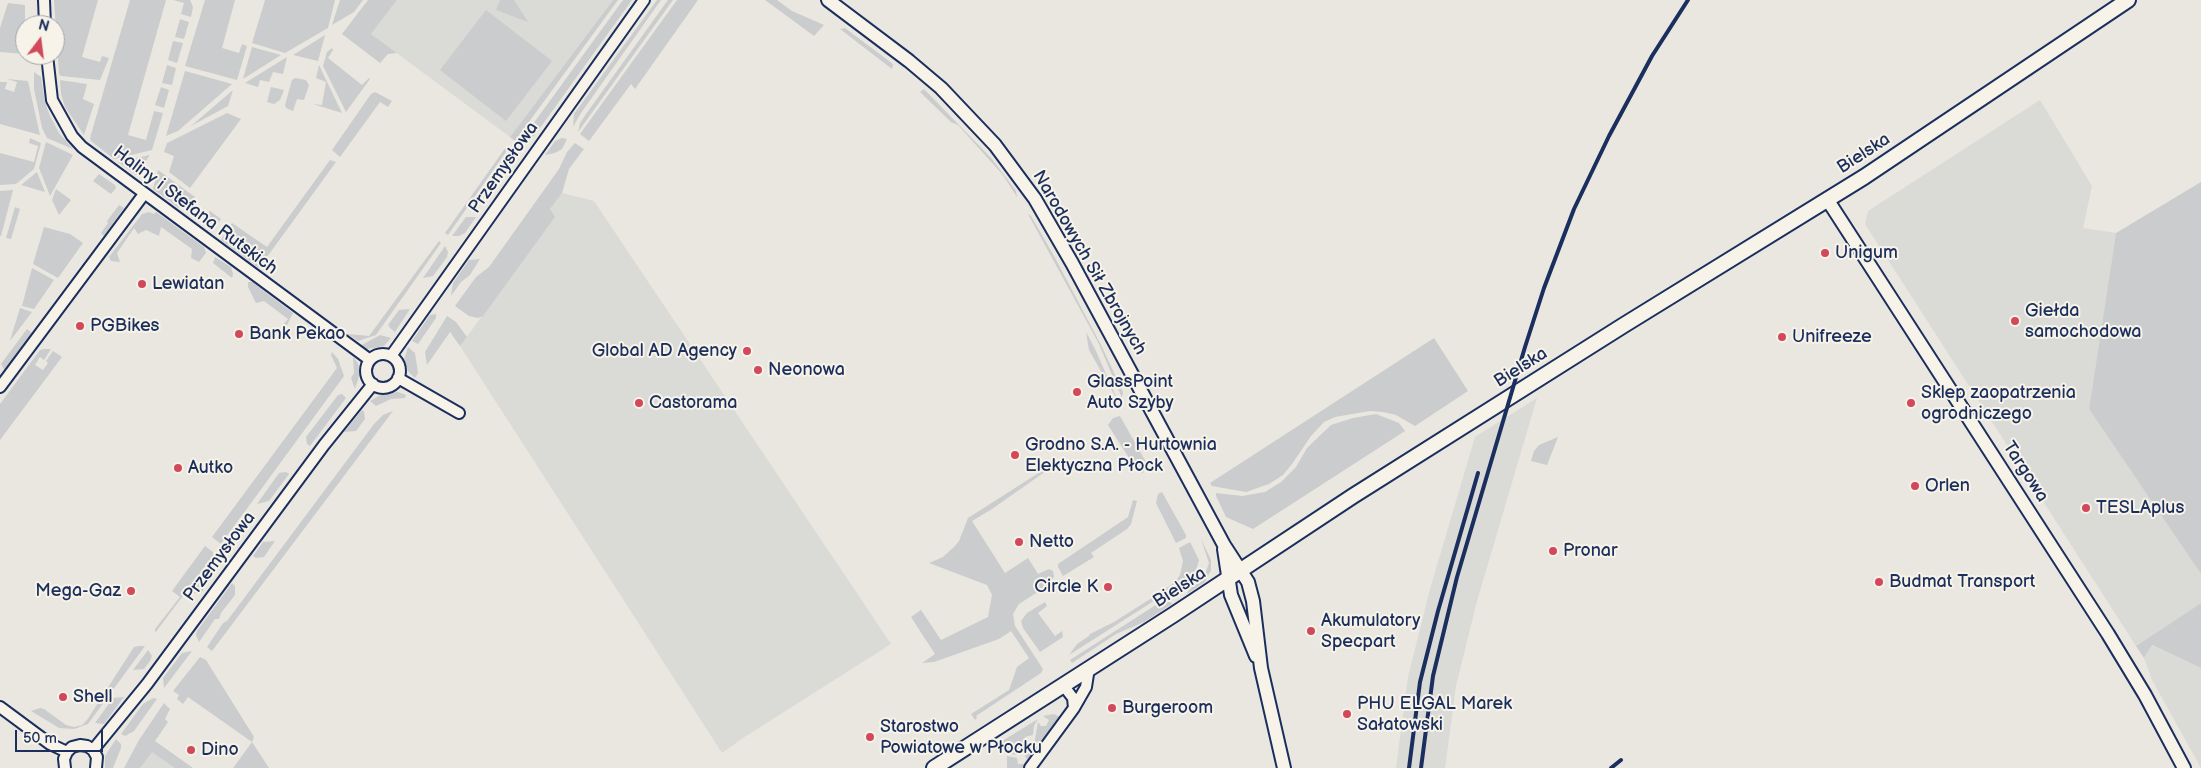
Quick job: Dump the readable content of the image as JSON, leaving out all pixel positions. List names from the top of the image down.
{
  "streets": {
    "main road": ["Bielska"],
    "street": [
      "Przemysłowa",
      "Haliny i Stefana Rutskich",
      "Narodowych Sił Zbrojnych",
      "Targowa"
    ]
  },
  "crossings": [
    ["Bielska", "Narodowych Sił Zbrojnych"],
    ["Bielska", "Targowa"],
    ["Przemysłowa", "Haliny i Stefana Rutskich"]
  ],
  "places": [
    "Unigum",
    "Lewiatan",
    "Giełda samochodowa",
    "PGBikes",
    "Bank Pekao",
    "Unifreeze",
    "Global AD Agency",
    "Neonowa",
    "GlassPoint Auto Szyby",
    "Castorama",
    "Sklep zaopatrzenia ogrodniczego",
    "Grodno S.A. - Hurtownia Elektyczna Płock",
    "Autko",
    "Orlen",
    "TESLAplus",
    "Netto",
    "Pronar",
    "Budmat Transport",
    "Circle K",
    "Mega-Gaz",
    "Akumulatory Specpart",
    "Shell",
    "Burgeroom",
    "PHU ELGAL Marek Sałatowski",
    "Starostwo Powiatowe w Płocku",
    "Dino"
  ],
  "scale_bar": "50 m",
  "north": "top"
}
